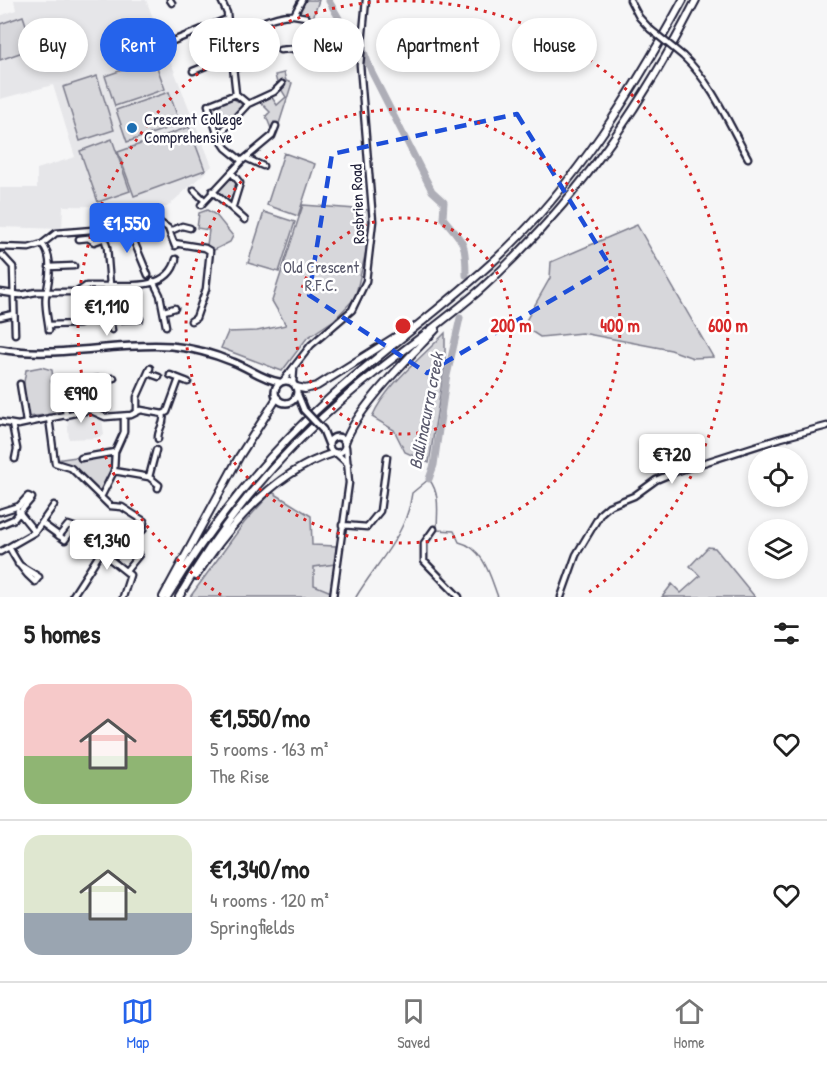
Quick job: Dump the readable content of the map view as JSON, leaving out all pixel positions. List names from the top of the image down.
{
  "streets": {
    "street": ["Rosbrien Road"]
  },
  "water": ["Ballinacurra creek"],
  "parks": ["Old Crescent R.F.C."],
  "places": ["Crescent College Comprehensive"],
  "page": {
    "chip": [
      "Buy",
      "Rent",
      "Filters",
      "New",
      "Apartment",
      "House"
    ],
    "price": [
      "€1,550",
      "€1,110",
      "€990",
      "€720",
      "€1,340"
    ],
    "heading": "5 homes",
    "list": [
      {
        "name": "€1,550/mo",
        "note": "5 rooms · 163 m² · The Rise"
      },
      {
        "name": "€1,340/mo",
        "note": "4 rooms · 120 m² · Springfields"
      }
    ],
    "tabs": ["Map", "Saved", "Home"]
  },
  "rings": ["200 m", "400 m", "600 m"]
}
